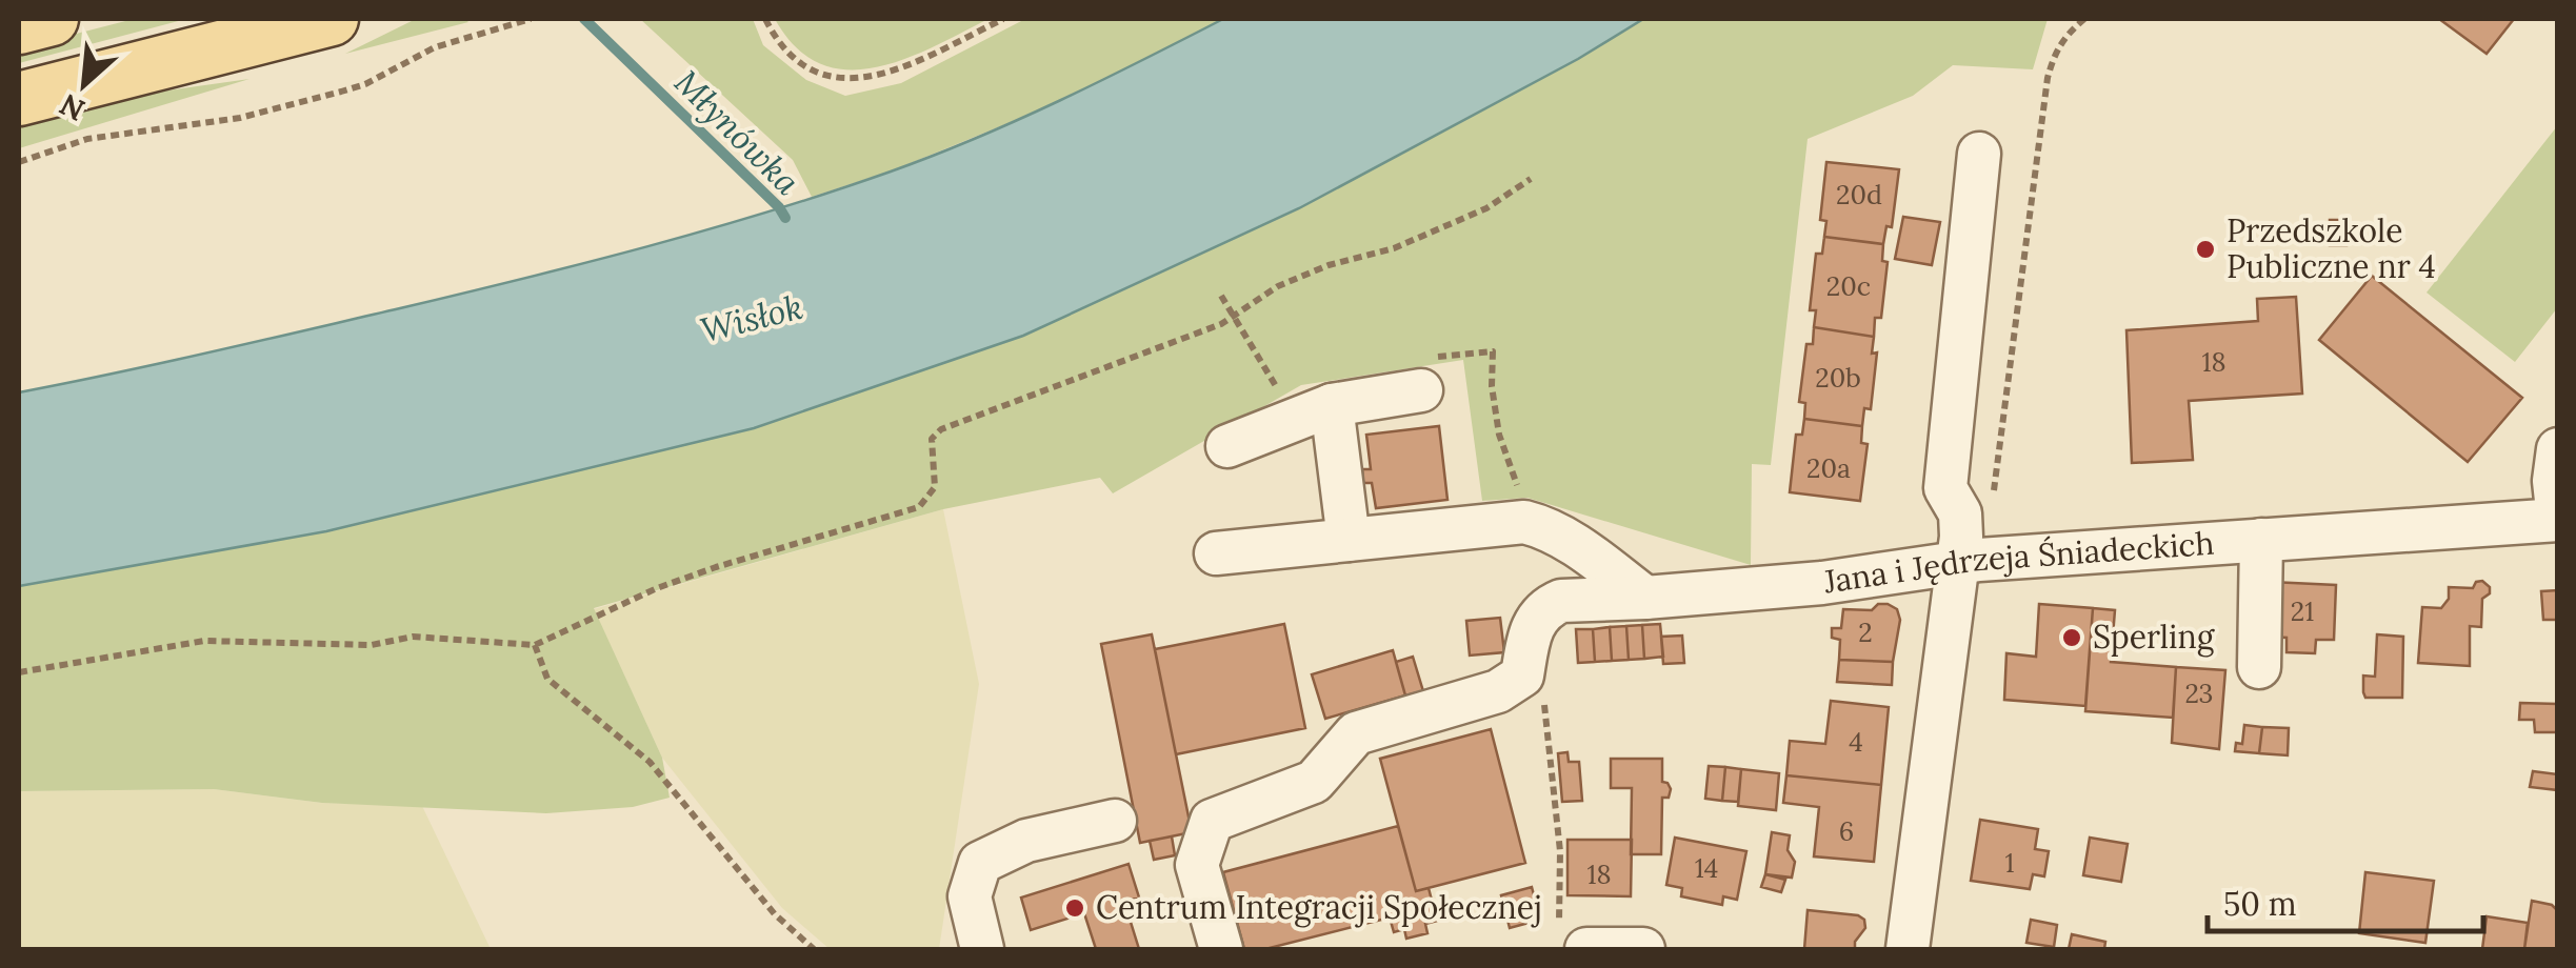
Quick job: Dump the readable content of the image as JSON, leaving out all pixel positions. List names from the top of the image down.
{
  "streets": {
    "street": ["Jana i Jędrzeja Śniadeckich"]
  },
  "water": ["Młynówka", "Wisłok"],
  "places": ["Przedszkole Publiczne nr 4", "Sperling", "Centrum Integracji Społecznej"],
  "house_numbers": [
    "20d",
    "20c",
    "18",
    "20b",
    "20a",
    "21",
    "2",
    "23",
    "4",
    "6",
    "1",
    "14",
    "18"
  ],
  "scale_bar": "50 m",
  "north": "bottom left"
}
